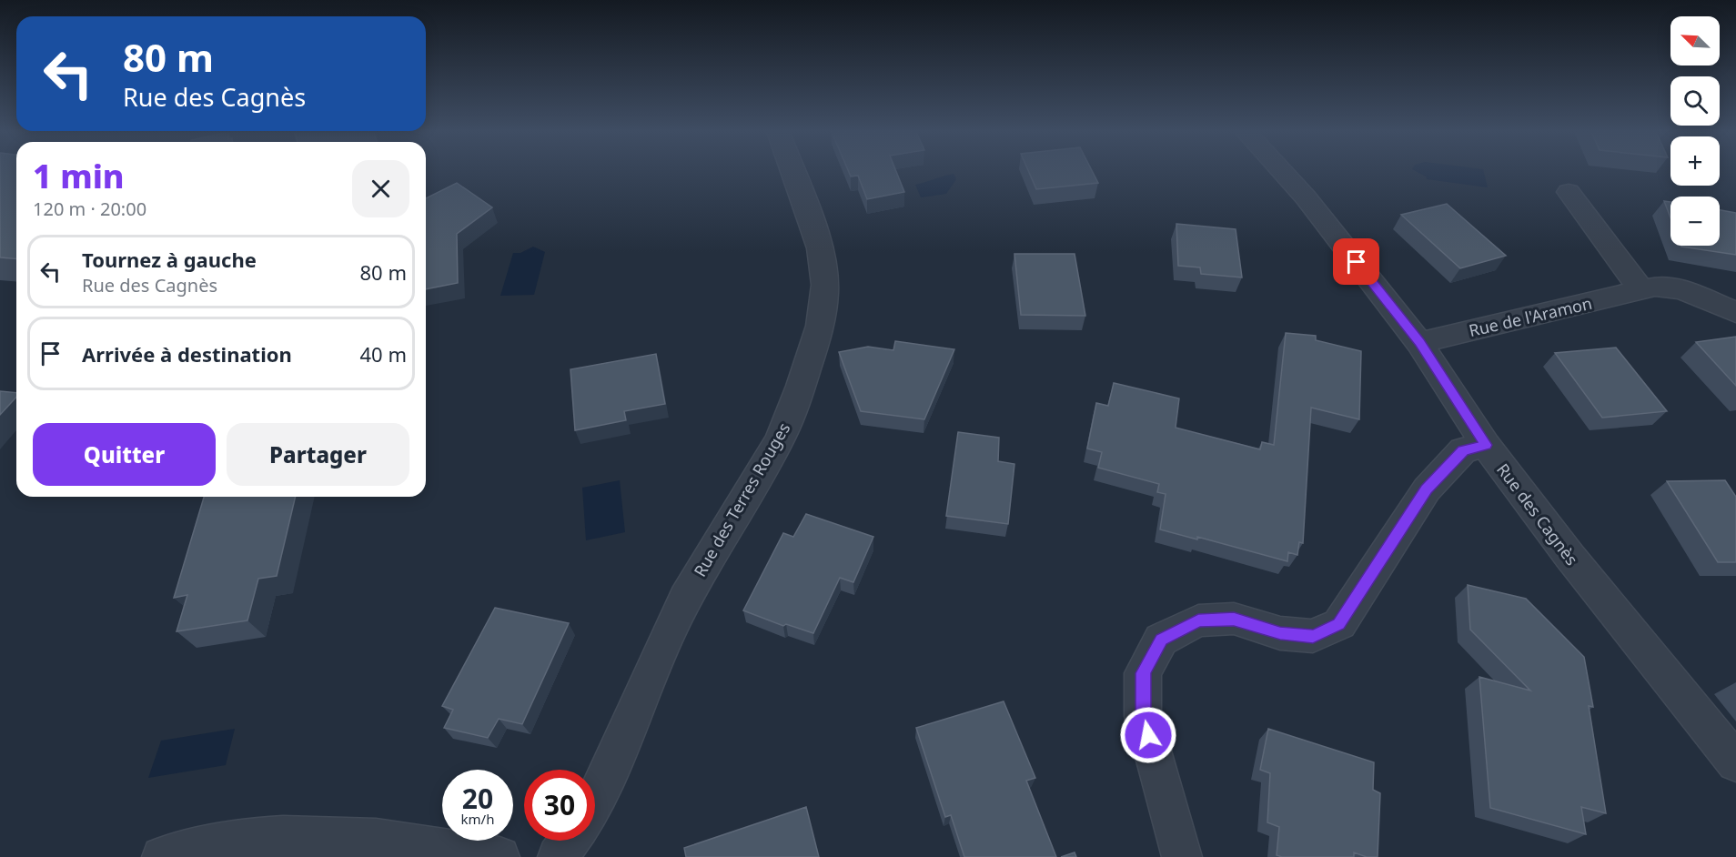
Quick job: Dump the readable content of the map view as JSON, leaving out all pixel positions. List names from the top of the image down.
{
  "streets": {
    "street": ["Rue de l'Aramon", "Rue des Terres Rouges", "Rue des Cagnès"]
  },
  "crossings": [
    ["Rue de l'Aramon", "Rue des Cagnès"]
  ],
  "north": "top left",
  "page": {
    "map_buttons": ["+", "−"],
    "turn": ["80 m", "Rue des Cagnès"],
    "heading": ["1 min", "120 m · 20:00"],
    "list": [
      {
        "name": "Tournez à gauche",
        "note": "Rue des Cagnès",
        "value": "80 m"
      },
      {
        "name": "Arrivée à destination",
        "value": "40 m"
      }
    ],
    "buttons": ["Quitter", "Partager"],
    "speed": "20 km/h",
    "limit": "30"
  }
}
